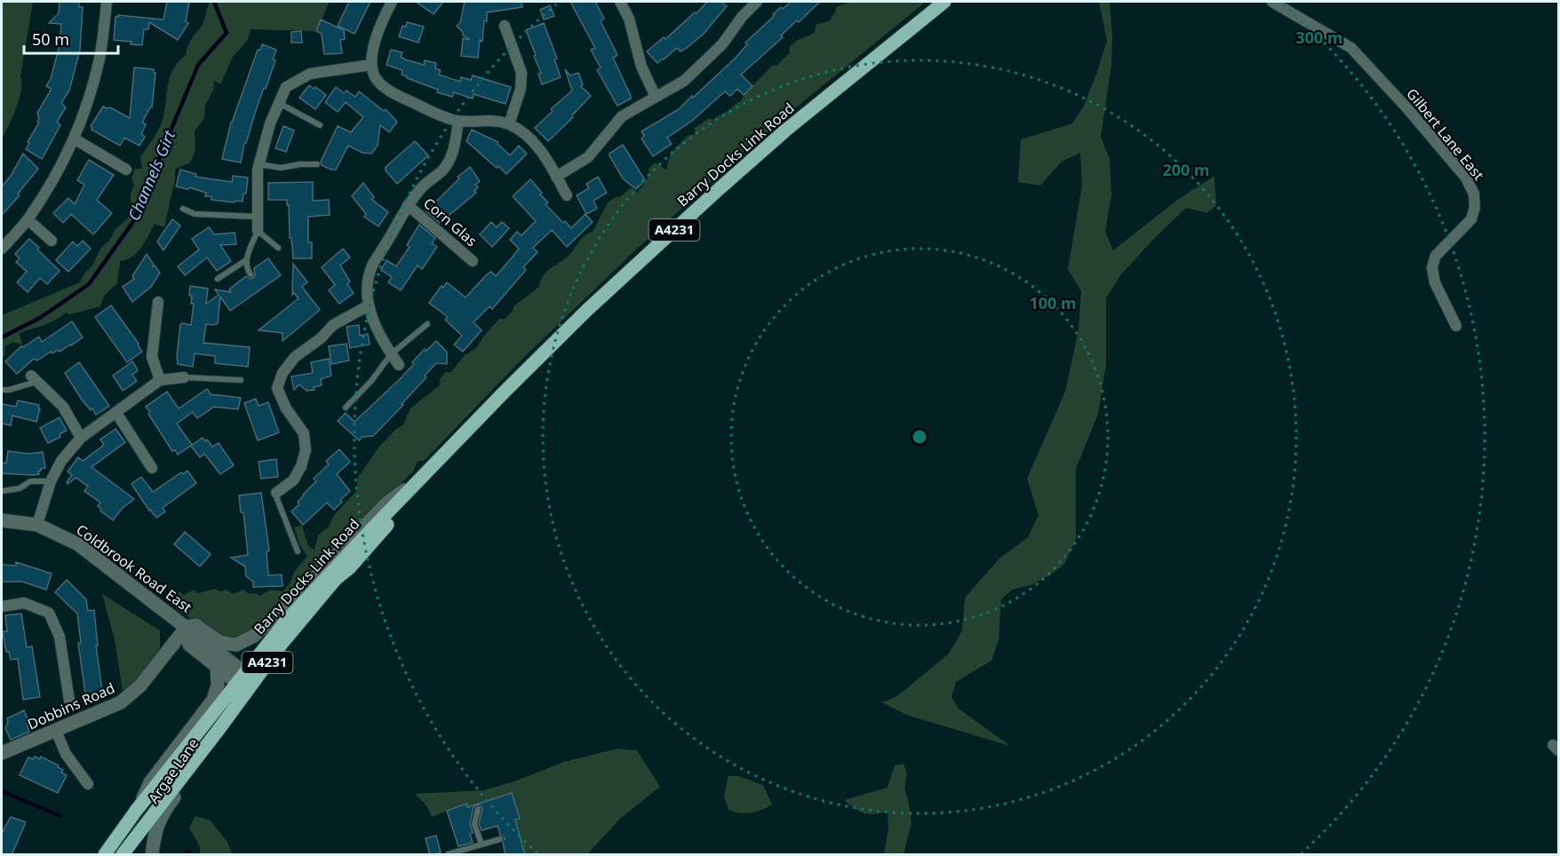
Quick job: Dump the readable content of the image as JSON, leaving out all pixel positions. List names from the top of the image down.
{
  "streets": {
    "main road": ["Barry Docks Link Road", "A4231"],
    "street": [
      "Gilbert Lane East",
      "Corn Glas",
      "Coldbrook Road East",
      "Dobbins Road",
      "Argae Lane"
    ]
  },
  "crossings": [
    ["Barry Docks Link Road", "Coldbrook Road East"],
    ["Barry Docks Link Road", "Argae Lane"],
    ["Coldbrook Road East", "Dobbins Road"]
  ],
  "water": ["Channels Girt"],
  "scale_bar": "50 m",
  "rings": ["300 m", "200 m", "100 m"]
}
